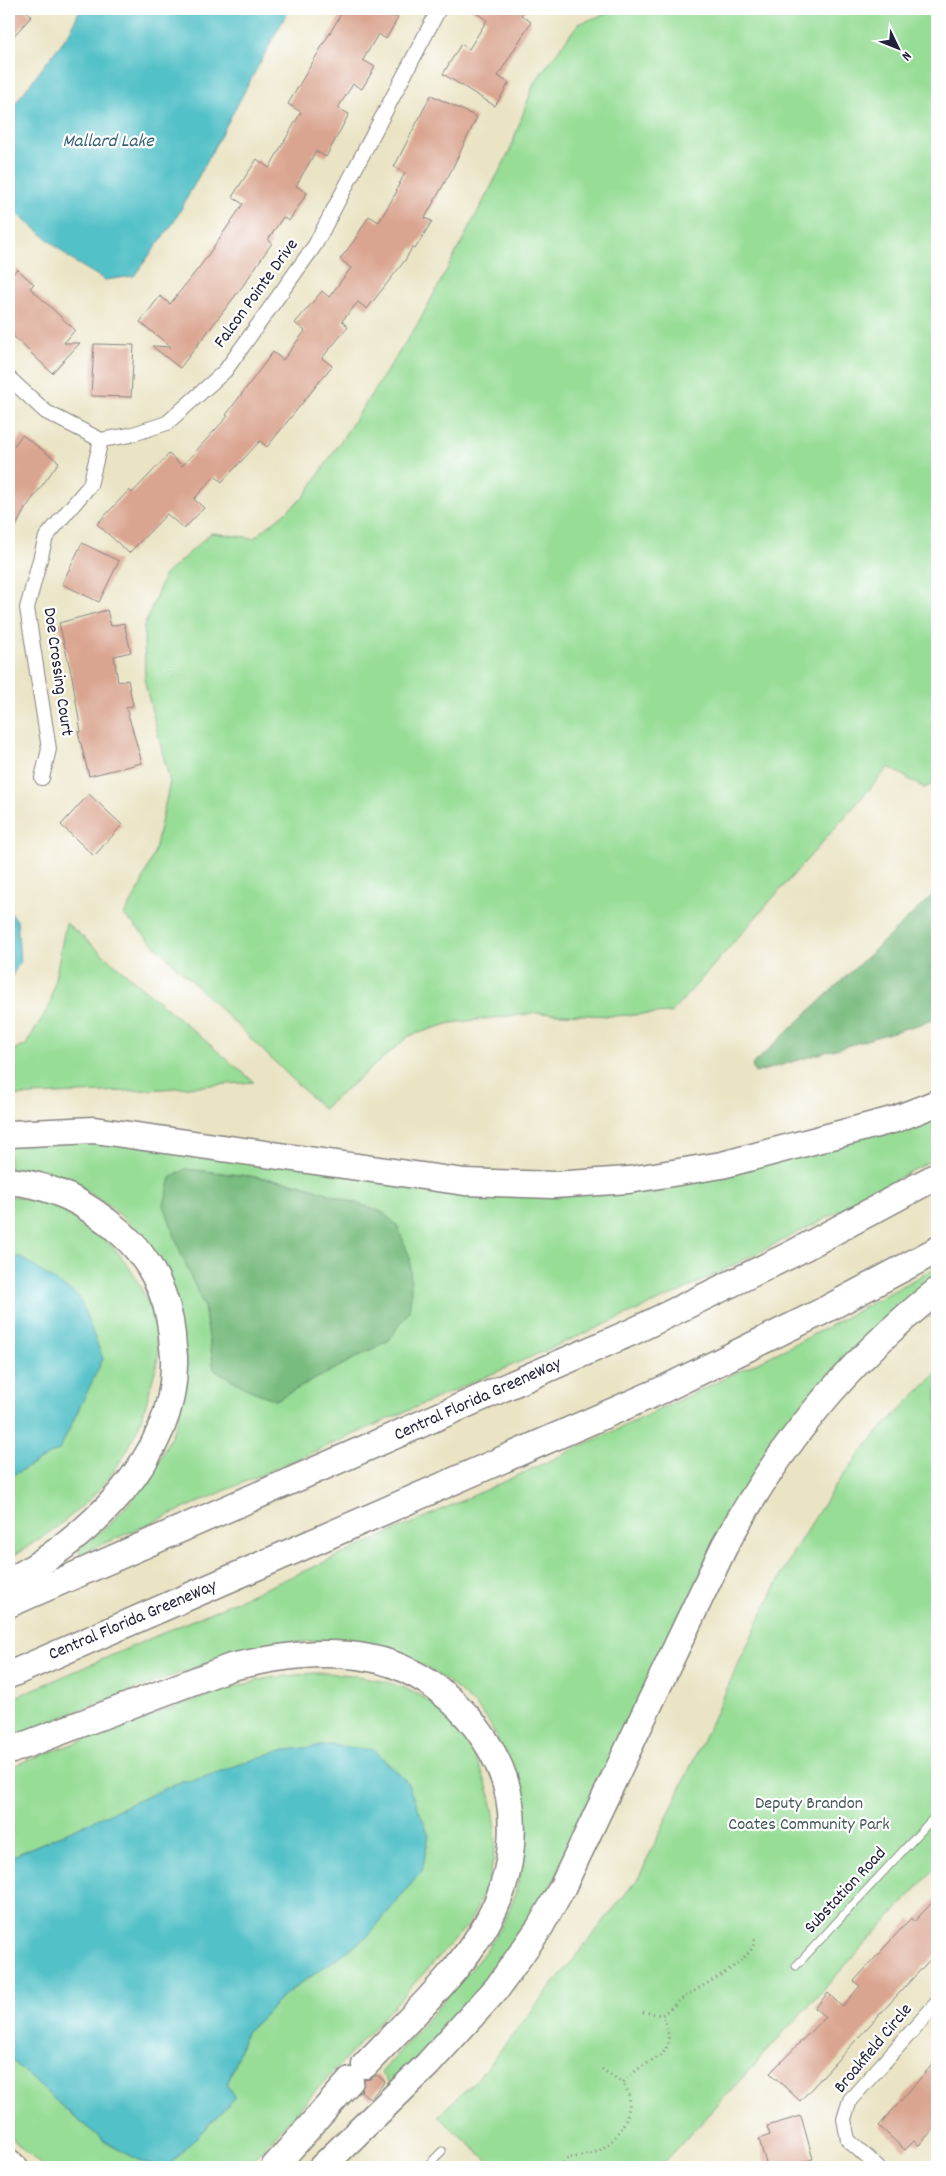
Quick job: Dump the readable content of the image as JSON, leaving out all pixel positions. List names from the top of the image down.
{
  "streets": {
    "highway": ["Central Florida GreeneWay"],
    "street": ["Falcon Pointe Drive", "Doe Crossing Court", "Broakfield Circle"],
    "lane": ["Substation Road"]
  },
  "crossings": [
    ["Falcon Pointe Drive", "Doe Crossing Court"]
  ],
  "water": ["Mallard Lake"],
  "parks": ["Deputy Brandon Coates Community Park"],
  "north": "bottom right"
}
